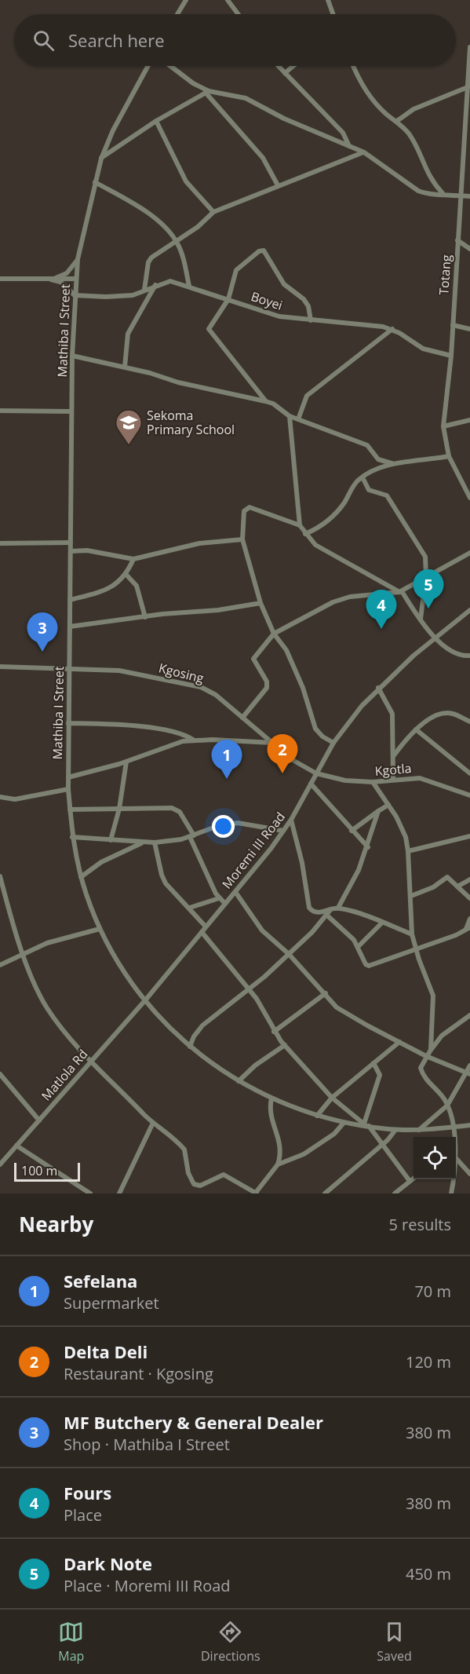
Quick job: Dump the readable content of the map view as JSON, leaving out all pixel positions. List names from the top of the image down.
{
  "streets": {
    "street": [
      "Totang",
      "Boyei",
      "Mathiba I Street",
      "Kgosing",
      "Kgotla",
      "Moremi III Road",
      "Matlola Rd"
    ]
  },
  "crossings": [
    ["Totang", "Boyei"],
    ["Boyei", "Mathiba I Street"],
    ["Mathiba I Street", "Kgosing"],
    ["Mathiba I Street", "Moremi III Road"],
    ["Mathiba I Street", "Matlola Rd"],
    ["Kgosing", "Kgotla"],
    ["Kgosing", "Moremi III Road"],
    ["Kgotla", "Moremi III Road"],
    ["Moremi III Road", "Matlola Rd"]
  ],
  "places": {
    "school or university": ["Sekoma Primary School"]
  },
  "scale_bar": "100 m",
  "page": {
    "search": "Search here",
    "pins": [
      "5",
      "4",
      "3",
      "2",
      "1"
    ],
    "scale": "100 m",
    "heading": ["Nearby", "5 results"],
    "list": [
      {
        "mark": "1",
        "name": "Sefelana",
        "note": "Supermarket",
        "value": "70 m"
      },
      {
        "mark": "2",
        "name": "Delta Deli",
        "note": "Restaurant · Kgosing",
        "value": "120 m"
      },
      {
        "mark": "3",
        "name": "MF Butchery & General Dealer",
        "note": "Shop · Mathiba I Street",
        "value": "380 m"
      },
      {
        "mark": "4",
        "name": "Fours",
        "note": "Place",
        "value": "380 m"
      },
      {
        "mark": "5",
        "name": "Dark Note",
        "note": "Place · Moremi III Road",
        "value": "450 m"
      }
    ],
    "nav": ["Map", "Directions", "Saved"]
  }
}
